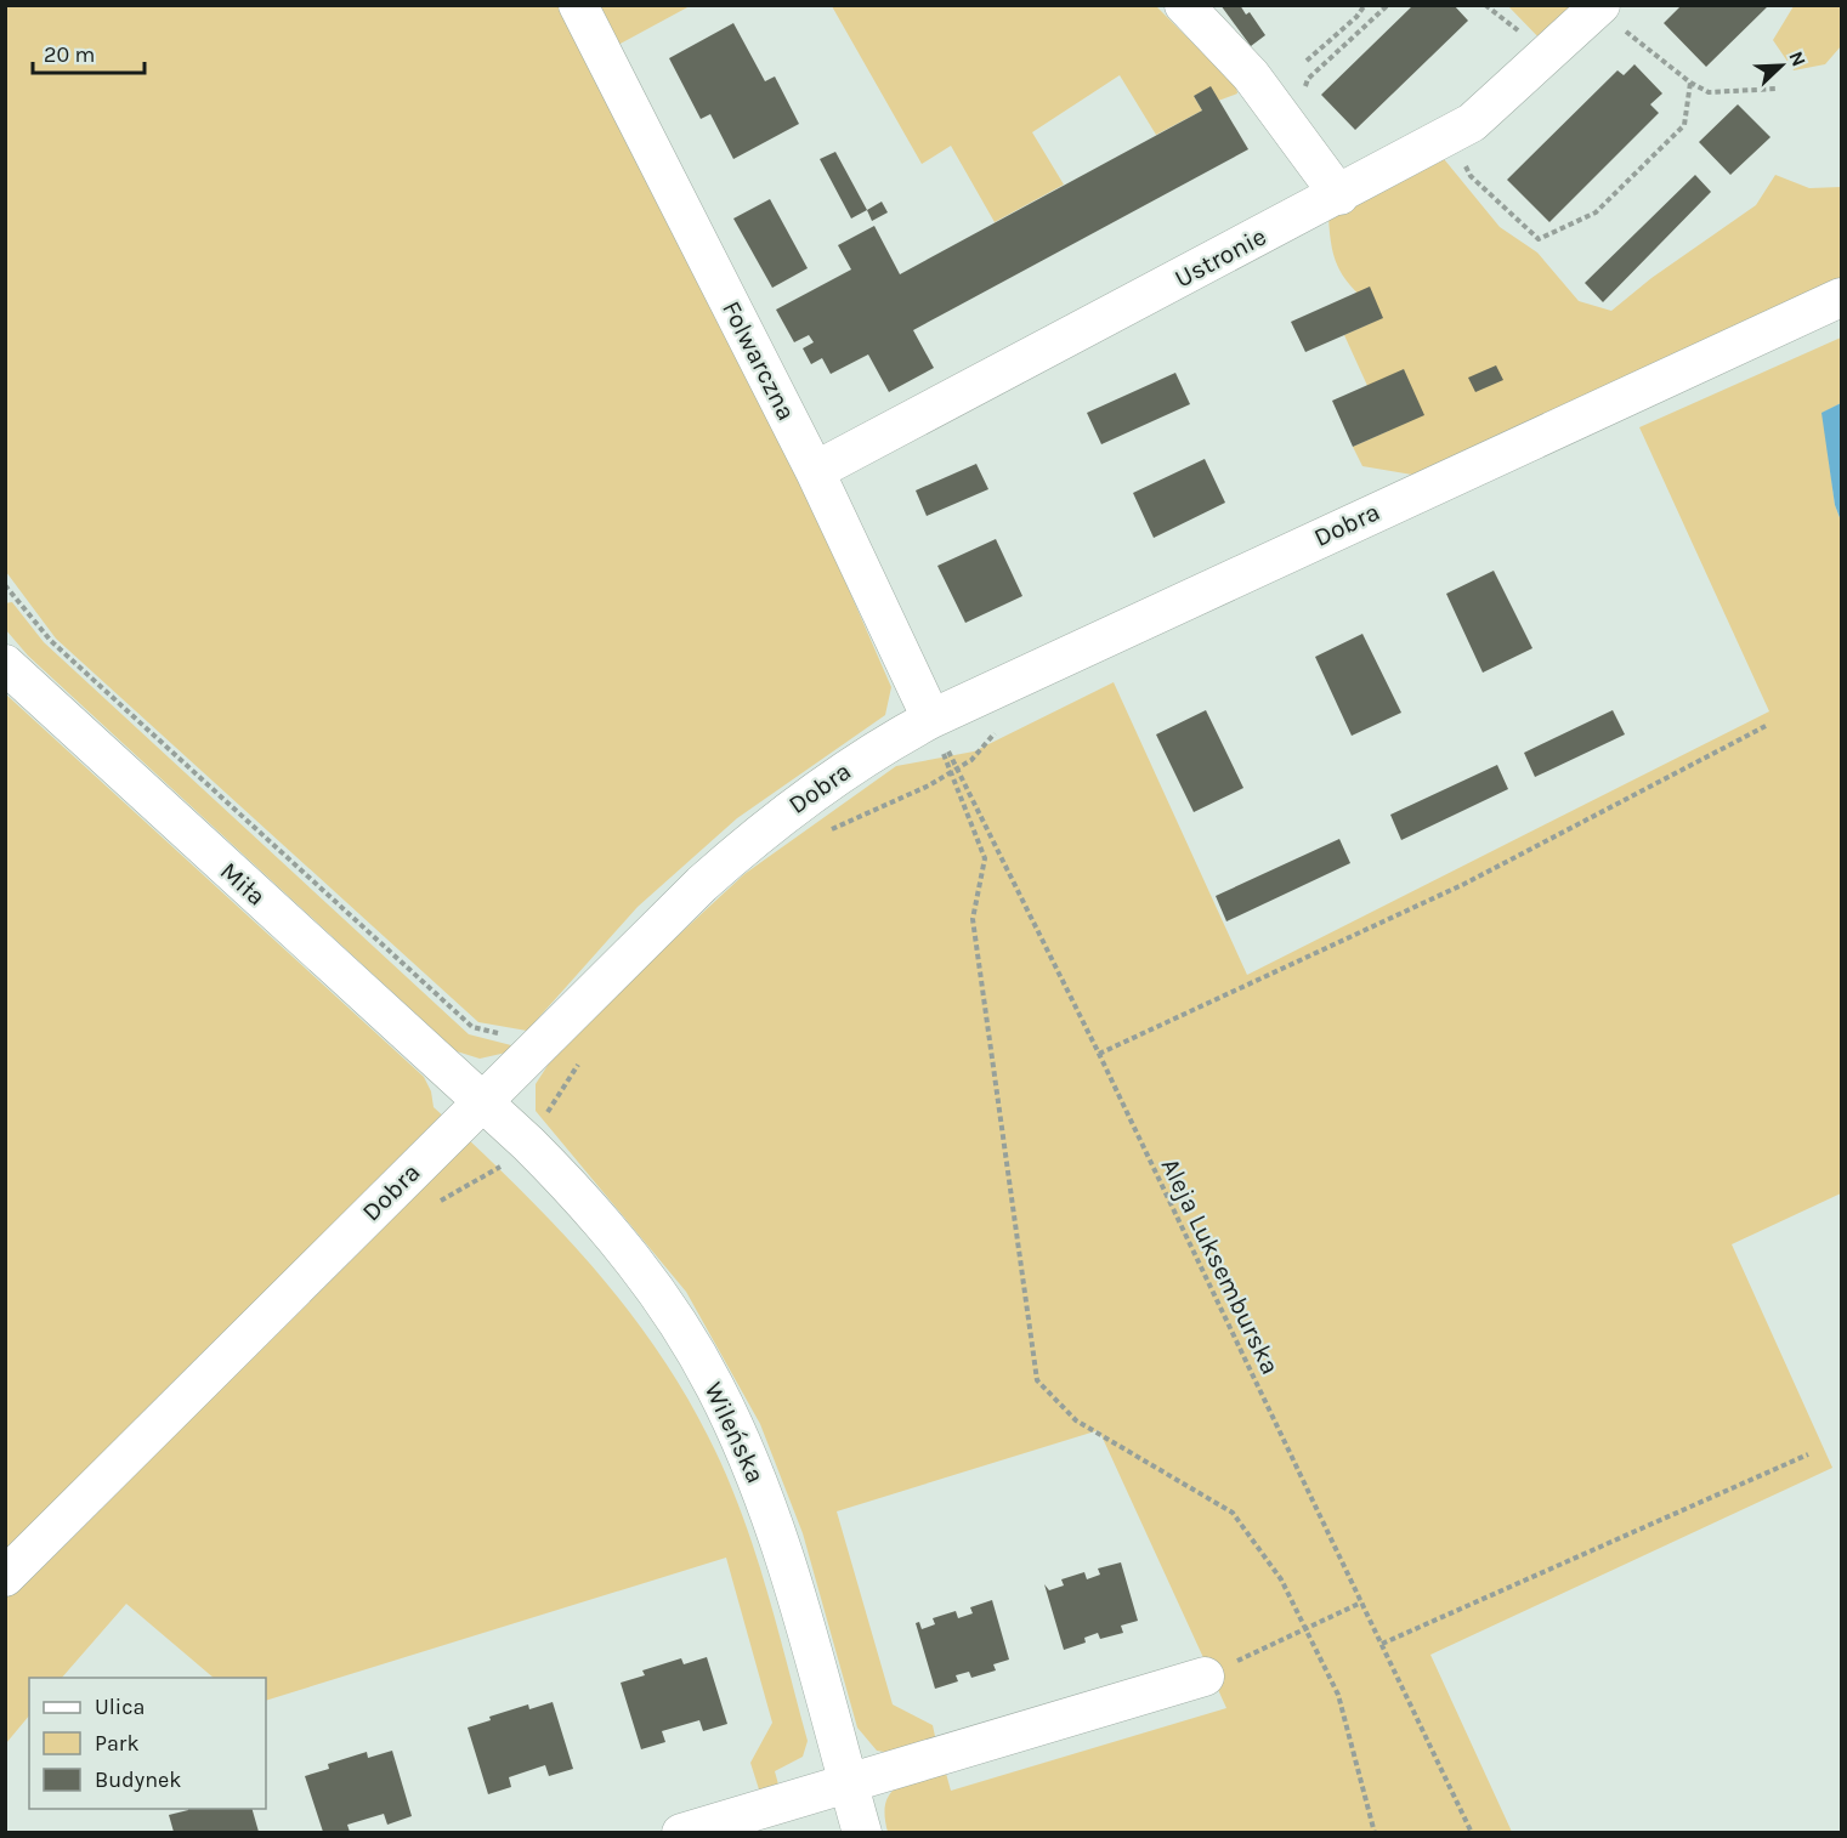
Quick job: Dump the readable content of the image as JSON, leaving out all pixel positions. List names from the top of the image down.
{
  "streets": {
    "street": [
      "Ustronie",
      "Folwarczna",
      "Dobra",
      "Miła",
      "Wileńska"
    ],
    "path": ["Aleja Luksemburska"]
  },
  "crossings": [
    ["Ustronie", "Folwarczna"],
    ["Folwarczna", "Dobra"],
    ["Folwarczna", "Aleja Luksemburska"],
    ["Dobra", "Miła"],
    ["Dobra", "Aleja Luksemburska"],
    ["Dobra", "Wileńska"],
    ["Miła", "Wileńska"]
  ],
  "legend": ["Ulica", "Park", "Budynek"],
  "scale_bar": "20 m",
  "north": "top right"
}
